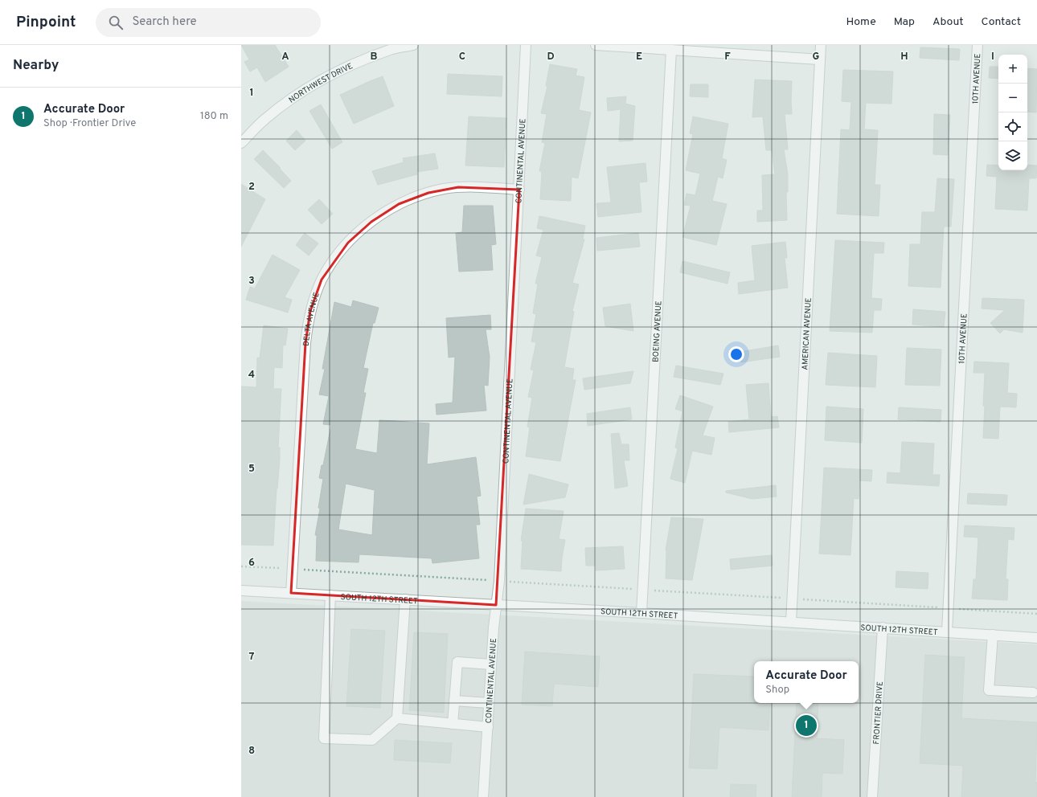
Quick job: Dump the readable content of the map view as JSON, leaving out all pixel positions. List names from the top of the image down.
{
  "streets": {
    "street": [
      "10TH AVENUE",
      "NORTHWEST DRIVE",
      "CONTINENTAL AVENUE",
      "DELTA AVENUE",
      "BOEING AVENUE",
      "AMERICAN AVENUE",
      "SOUTH 12TH STREET",
      "FRONTIER DRIVE"
    ]
  },
  "crossings": [
    ["10TH AVENUE", "SOUTH 12TH STREET"],
    ["CONTINENTAL AVENUE", "DELTA AVENUE"],
    ["CONTINENTAL AVENUE", "SOUTH 12TH STREET"],
    ["DELTA AVENUE", "SOUTH 12TH STREET"],
    ["BOEING AVENUE", "SOUTH 12TH STREET"],
    ["AMERICAN AVENUE", "SOUTH 12TH STREET"],
    ["SOUTH 12TH STREET", "FRONTIER DRIVE"]
  ],
  "page": {
    "header": "Pinpoint",
    "search": "Search here",
    "nav": [
      "Home",
      "Map",
      "About",
      "Contact"
    ],
    "heading": "Nearby",
    "map_buttons": ["+", "−"],
    "list": [
      {
        "mark": "1",
        "name": "Accurate Door",
        "note": "Shop · Frontier Drive",
        "value": "180 m"
      }
    ],
    "popup": ["Accurate Door", "Shop"],
    "pins": "1"
  },
  "grid": {
    "columns": [
      "A",
      "B",
      "C",
      "D",
      "E",
      "F",
      "G",
      "H",
      "I"
    ],
    "rows": [
      "1",
      "2",
      "3",
      "4",
      "5",
      "6",
      "7",
      "8"
    ]
  }
}
